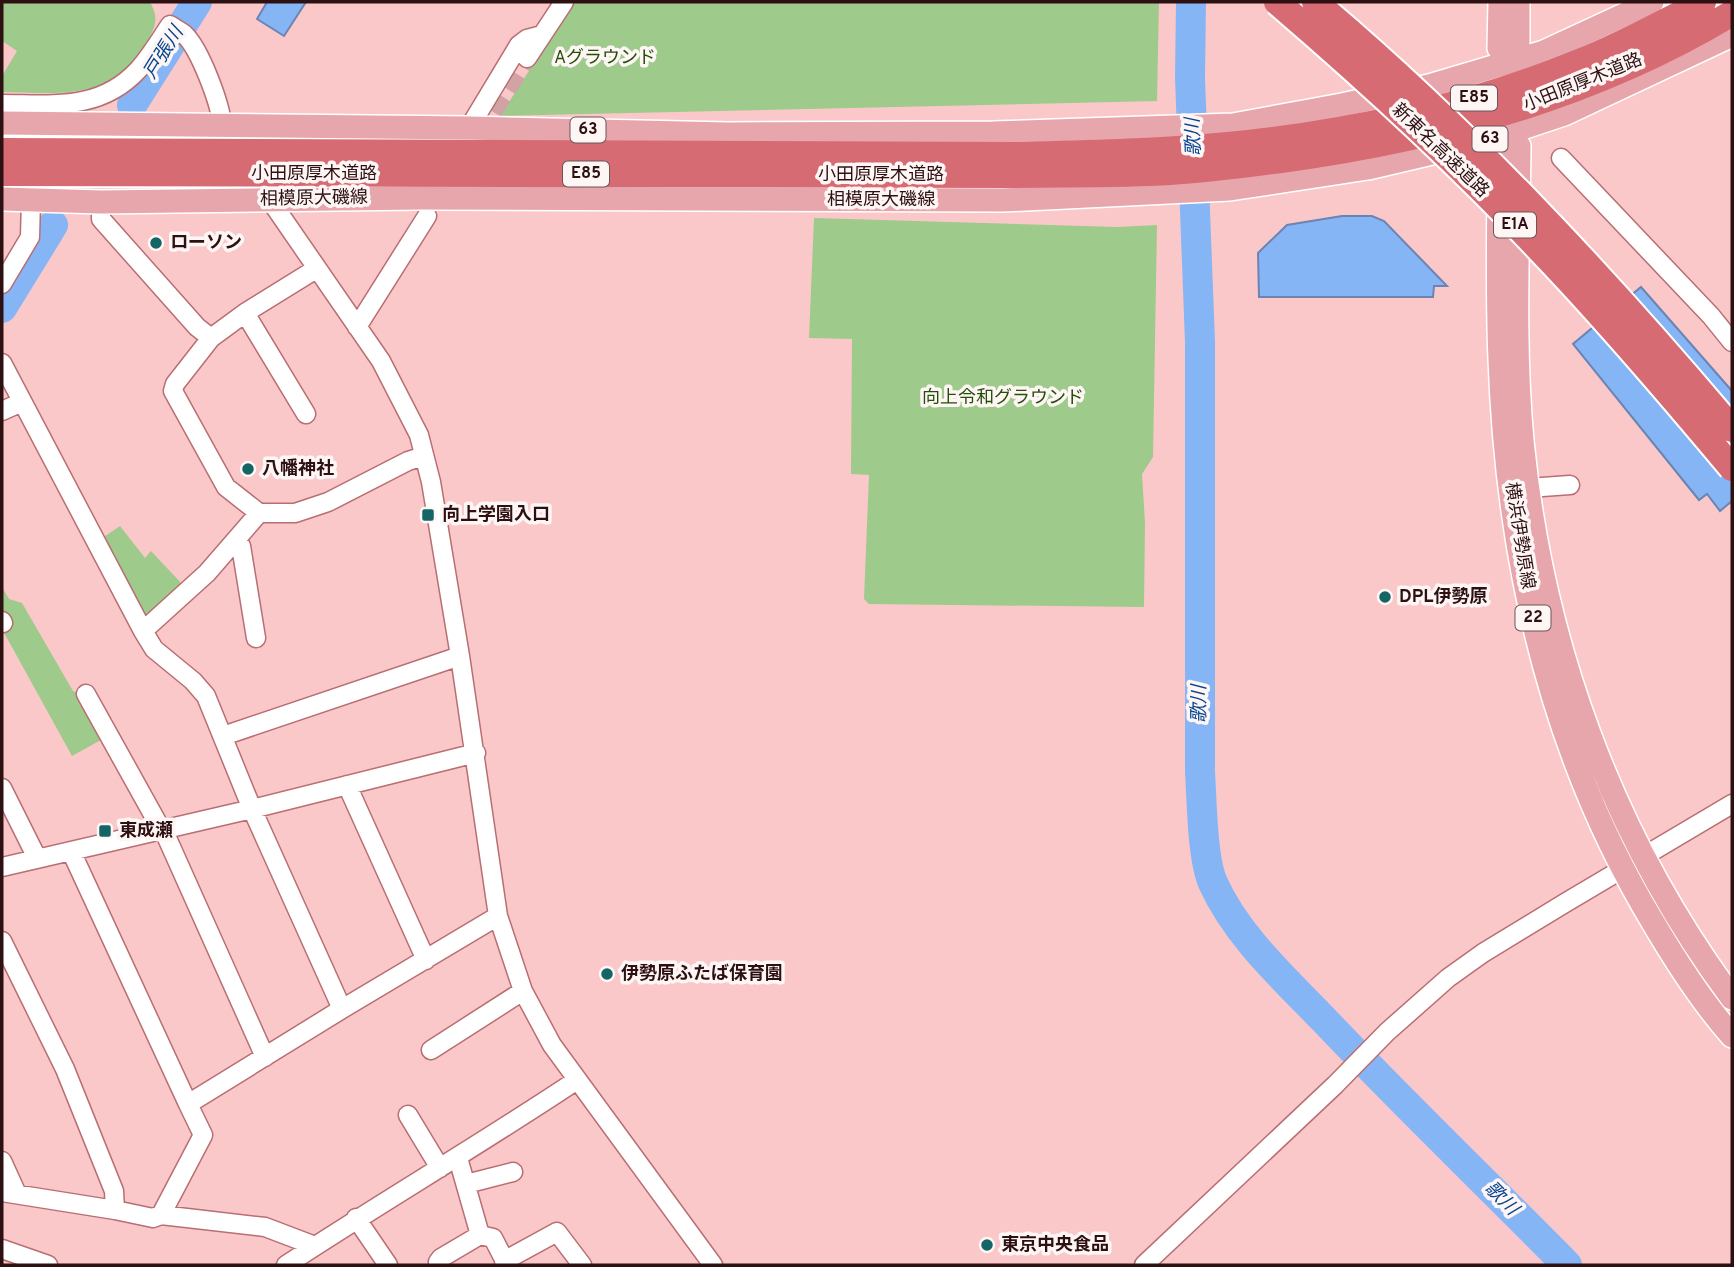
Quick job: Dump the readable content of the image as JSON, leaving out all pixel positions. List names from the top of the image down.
{
  "streets": {
    "highway": [
      "小田原厚木道路",
      "E85",
      "新東名高速道路",
      "E1A"
    ],
    "main road": [
      "63",
      "相模原大磯線",
      "横浜伊勢原線",
      "22"
    ]
  },
  "crossings": [
    ["小田原厚木道路", "相模原大磯線"]
  ],
  "water": ["戸張川", "歌川"],
  "parks": ["Aグラウンド", "向上令和グラウンド"],
  "places": {
    "other": [
      "ローソン",
      "八幡神社",
      "DPL伊勢原",
      "伊勢原ふたば保育園",
      "東京中央食品"
    ],
    "transit": ["向上学園入口", "東成瀬"]
  }
}
